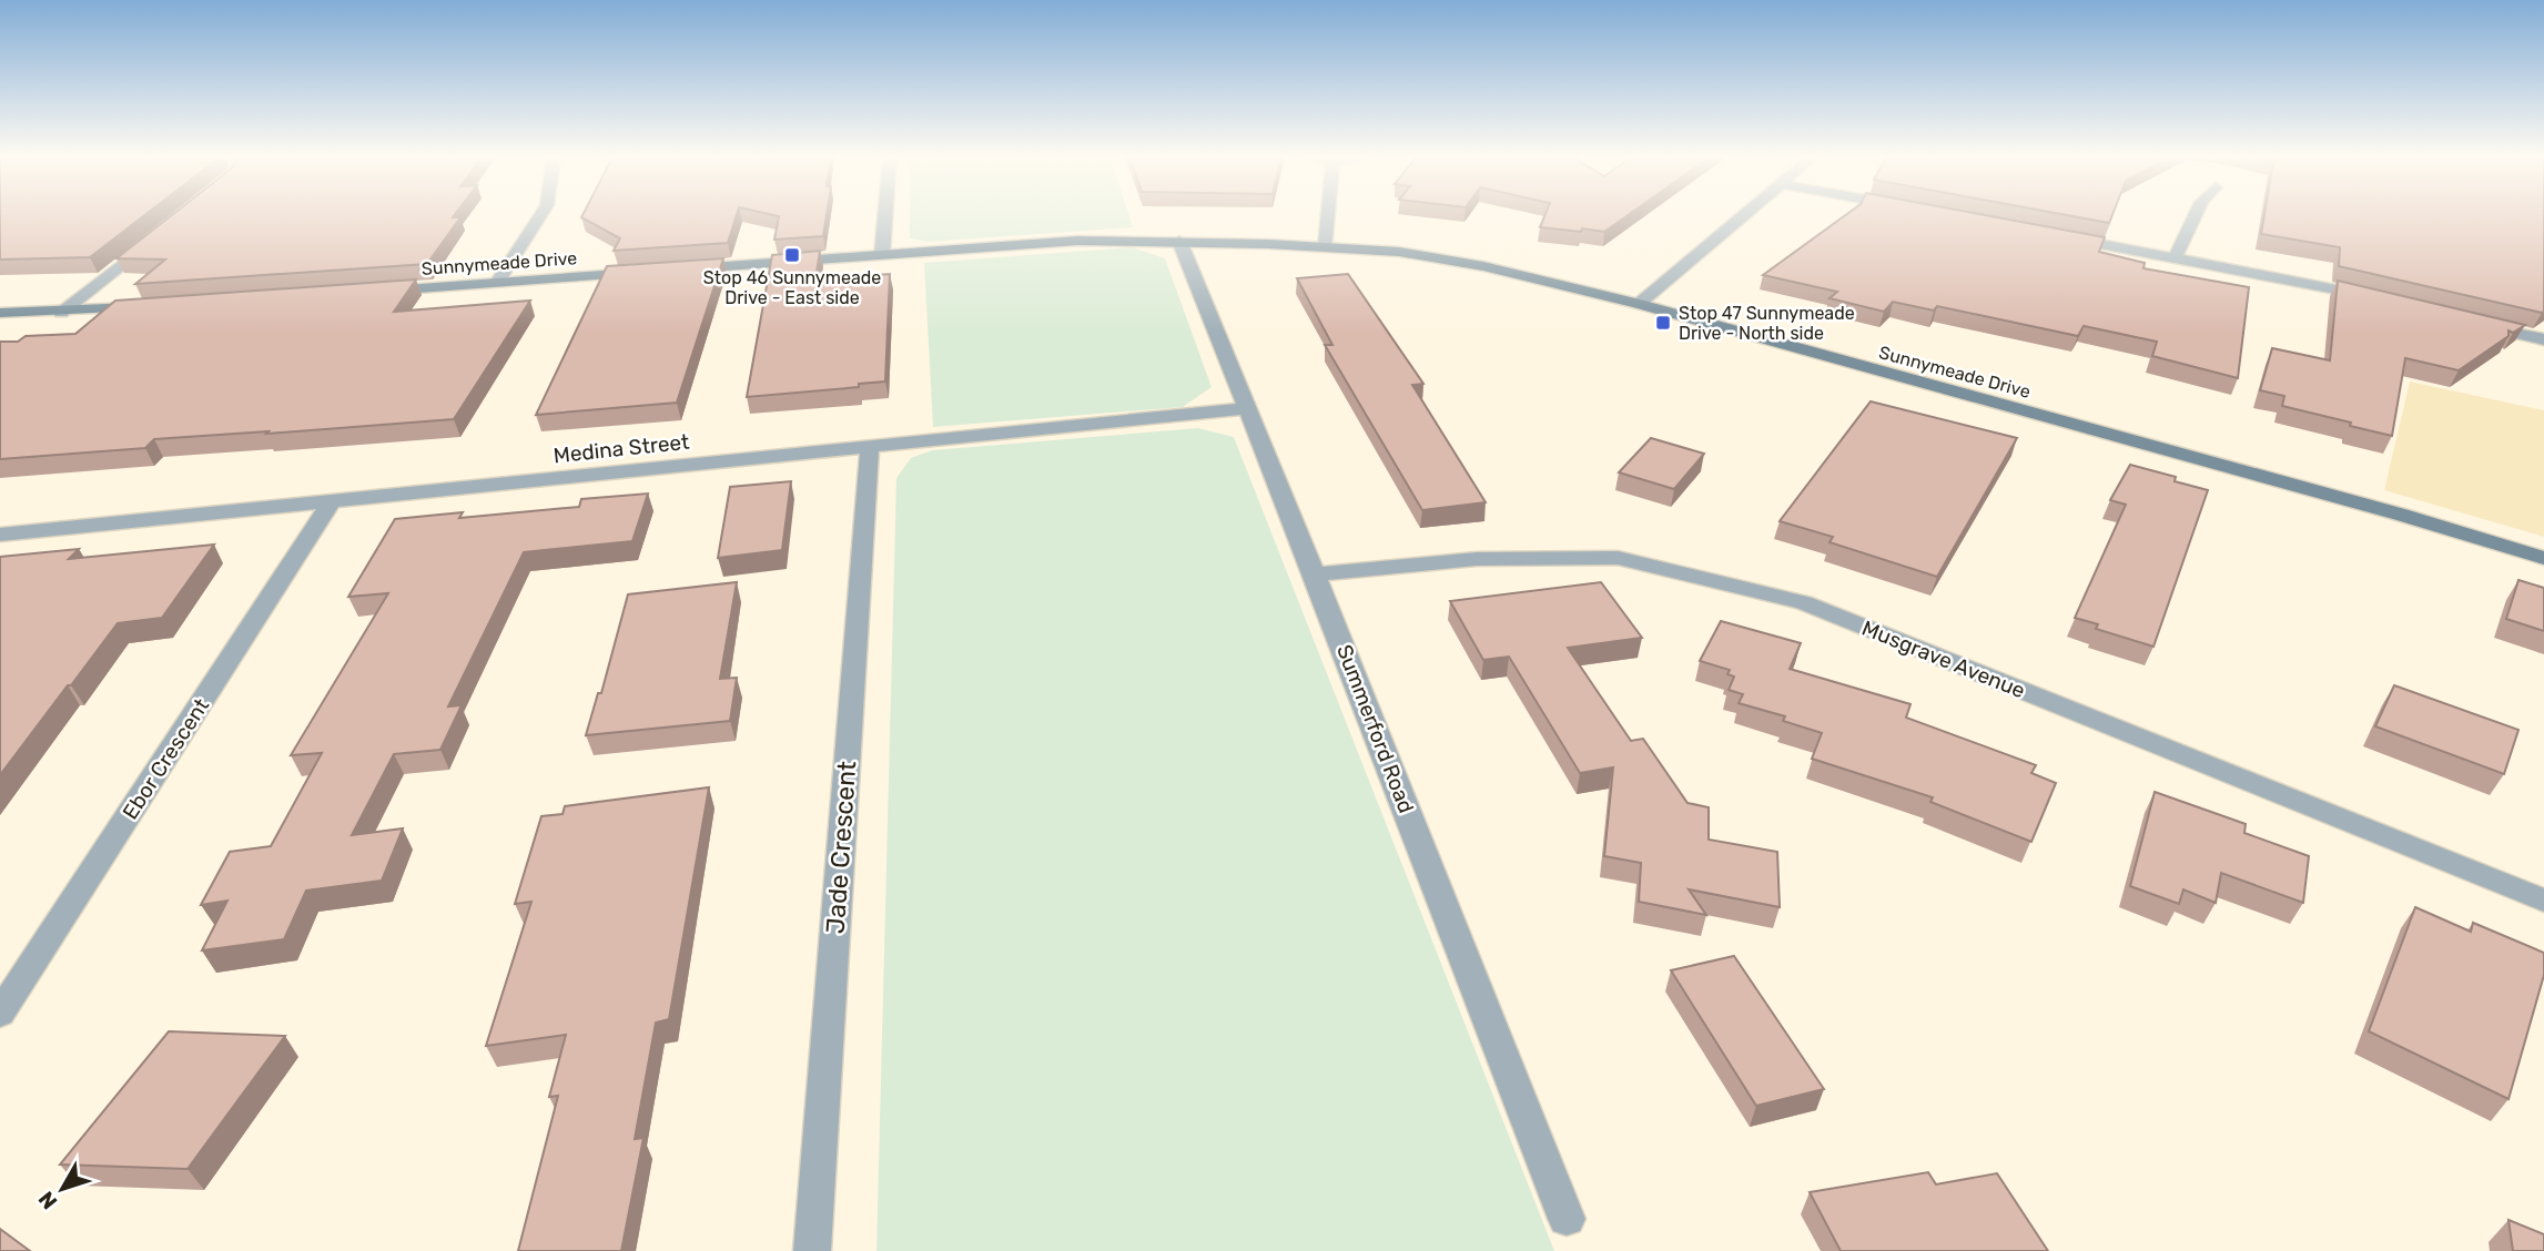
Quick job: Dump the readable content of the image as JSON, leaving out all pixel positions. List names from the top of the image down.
{
  "streets": {
    "street": [
      "Sunnymeade Drive",
      "Medina Street",
      "Musgrave Avenue",
      "Summerford Road",
      "Ebor Crescent",
      "Jade Crescent"
    ]
  },
  "crossings": [
    ["Sunnymeade Drive", "Summerford Road"],
    ["Medina Street", "Summerford Road"],
    ["Medina Street", "Ebor Crescent"],
    ["Medina Street", "Jade Crescent"],
    ["Musgrave Avenue", "Summerford Road"]
  ],
  "places": {
    "transit": ["Stop 46 Sunnymeade Drive - East side", "Stop 47 Sunnymeade Drive - North side"]
  },
  "north": "bottom left"
}
